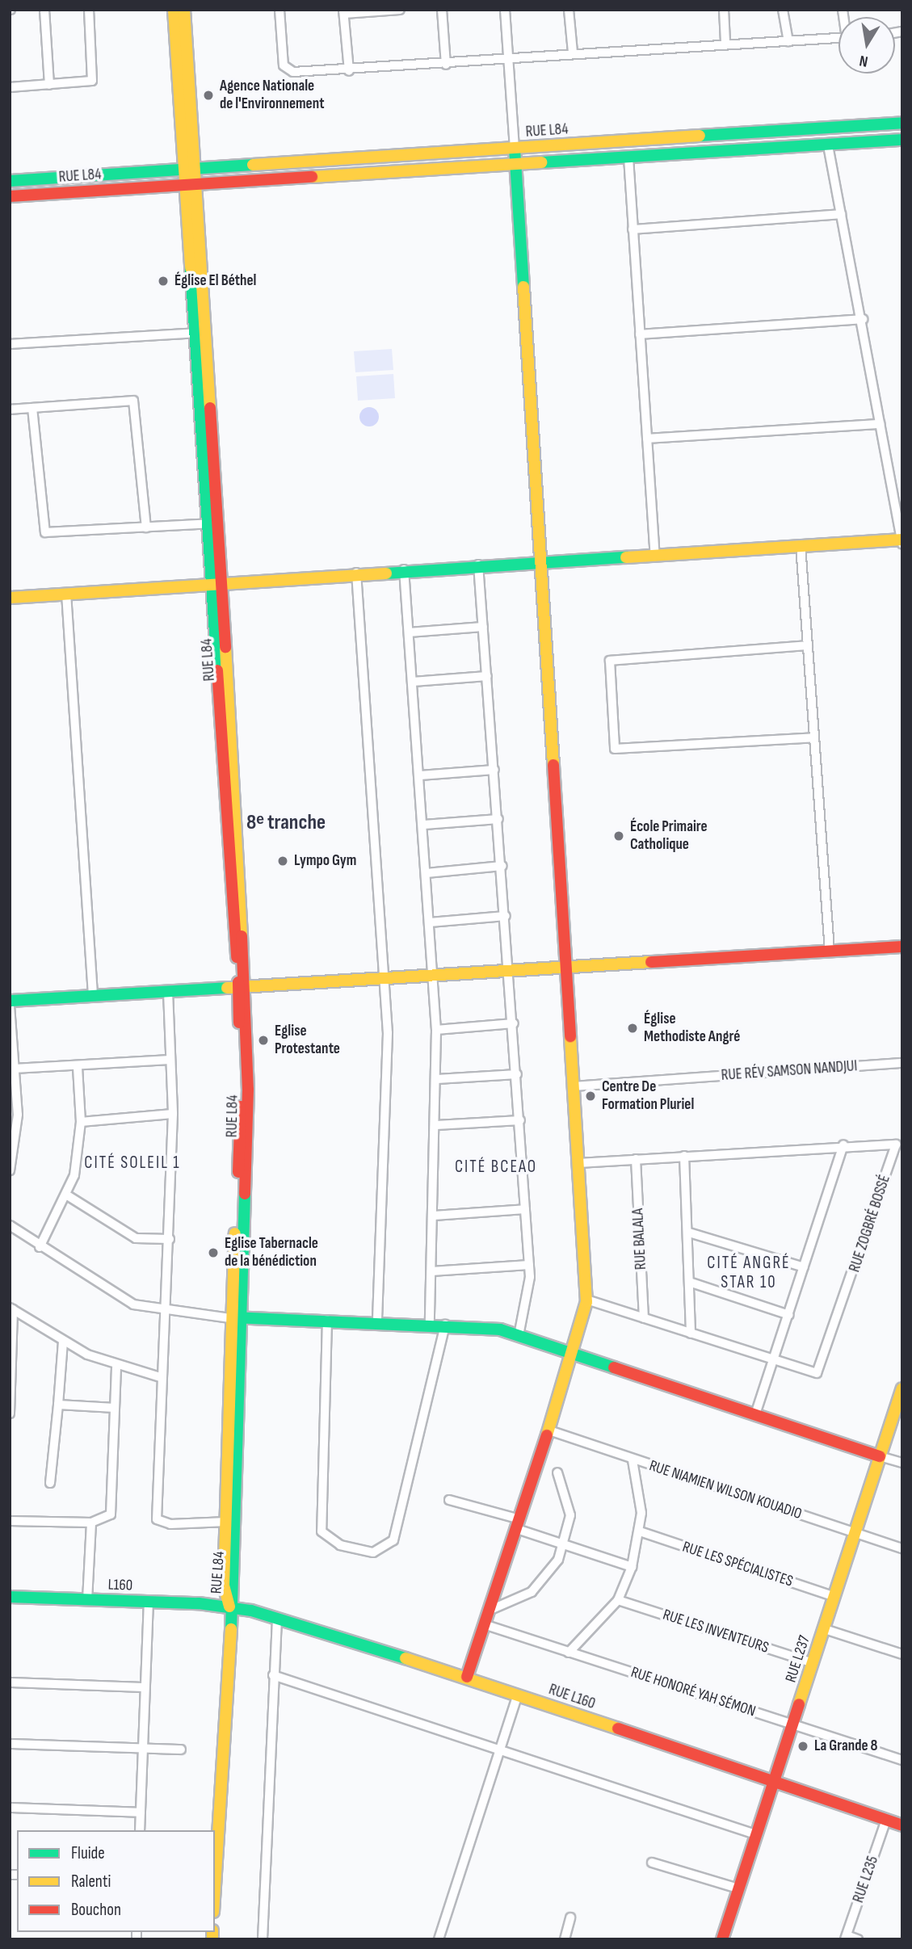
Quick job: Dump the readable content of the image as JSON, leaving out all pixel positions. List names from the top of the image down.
{
  "streets": {
    "street": [
      "RUE L84",
      "RUE RÉV SAMSON NANDJUI",
      "RUE ZOGBRÉ BOSSÉ",
      "RUE BALALA",
      "RUE NIAMIEN WILSON KOUADIO",
      "RUE LES SPÉCIALISTES",
      "L160",
      "RUE LES INVENTEURS",
      "RUE L237",
      "RUE HONORÉ YAH SÉMON",
      "RUE L160",
      "RUE L235"
    ]
  },
  "crossings": [
    ["RUE L84", "L160"],
    ["RUE L84", "RUE L160"],
    ["RUE ZOGBRÉ BOSSÉ", "RUE BALALA"],
    ["RUE NIAMIEN WILSON KOUADIO", "RUE L237"],
    ["RUE LES SPÉCIALISTES", "RUE L237"],
    ["L160", "RUE L160"],
    ["RUE LES INVENTEURS", "RUE L237"],
    ["RUE L237", "RUE HONORÉ YAH SÉMON"],
    ["RUE L237", "RUE L160"],
    ["RUE L160", "RUE L235"]
  ],
  "districts": [
    "8ᵉ tranche",
    "CITÉ SOLEIL 1",
    "CITÉ BCEAO",
    "CITÉ ANGRÉ STAR 10"
  ],
  "places": [
    "Agence Nationale de l'Environnement",
    "Église El Béthel",
    "École Primaire Catholique",
    "Lympo Gym",
    "Église Methodiste Angré",
    "Eglise Protestante",
    "Centre De Formation Pluriel",
    "Eglise Tabernacle de la bénédiction",
    "La Grande 8"
  ],
  "legend": ["Fluide", "Ralenti", "Bouchon"],
  "north": "bottom"
}
